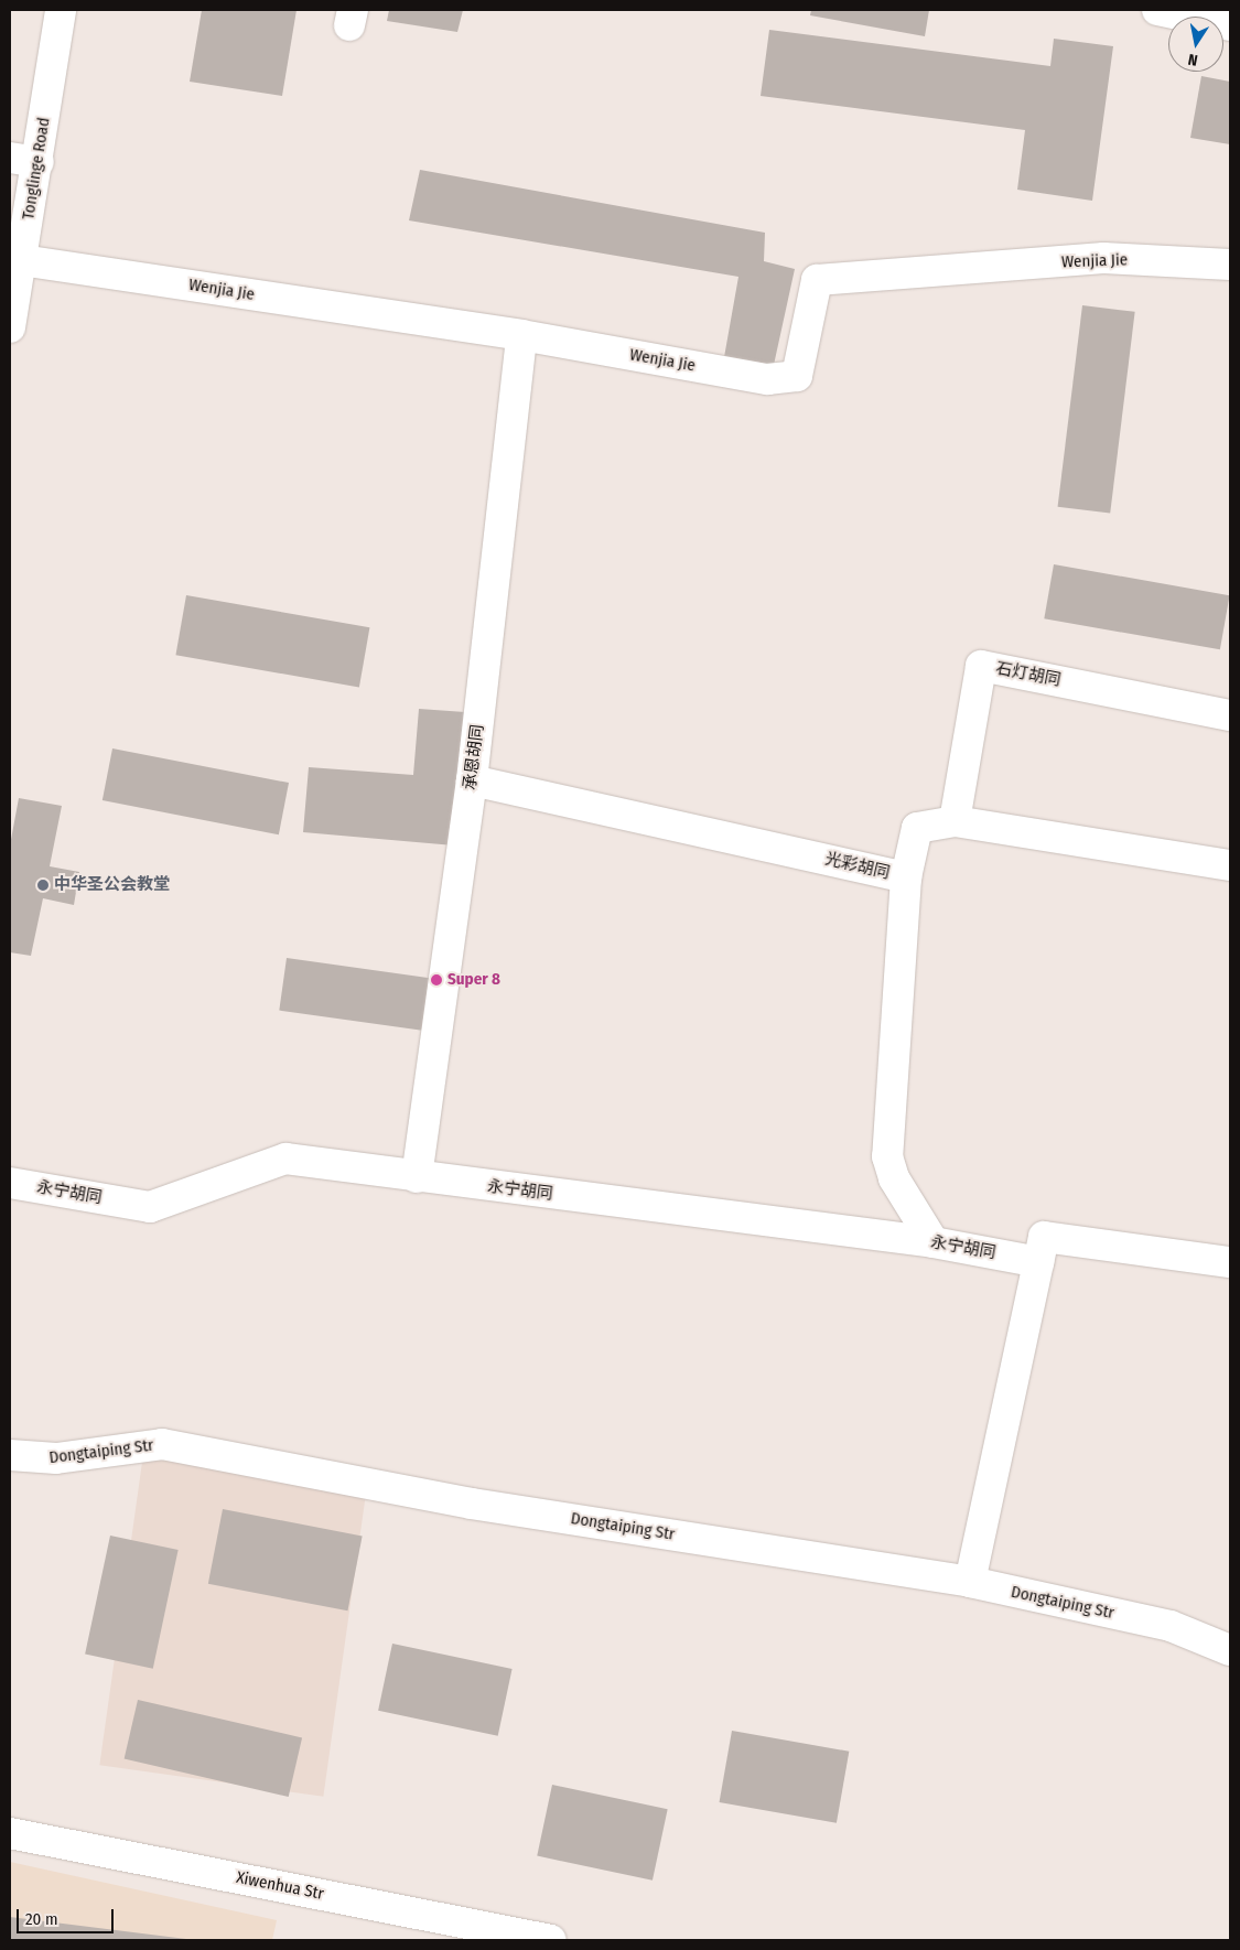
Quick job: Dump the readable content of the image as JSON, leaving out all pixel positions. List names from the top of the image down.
{
  "streets": {
    "street": [
      "Tonglinge Road",
      "Wenjia Jie",
      "石灯胡同",
      "承恩胡同",
      "光彩胡同",
      "永宁胡同",
      "Dongtaiping Str",
      "Xiwenhua Str"
    ]
  },
  "crossings": [
    ["Tonglinge Road", "Wenjia Jie"],
    ["Wenjia Jie", "承恩胡同"],
    ["承恩胡同", "光彩胡同"],
    ["承恩胡同", "永宁胡同"],
    ["光彩胡同", "永宁胡同"]
  ],
  "places": ["中华圣公会教堂", "Super 8"],
  "scale_bar": "20 m",
  "north": "bottom"
}
